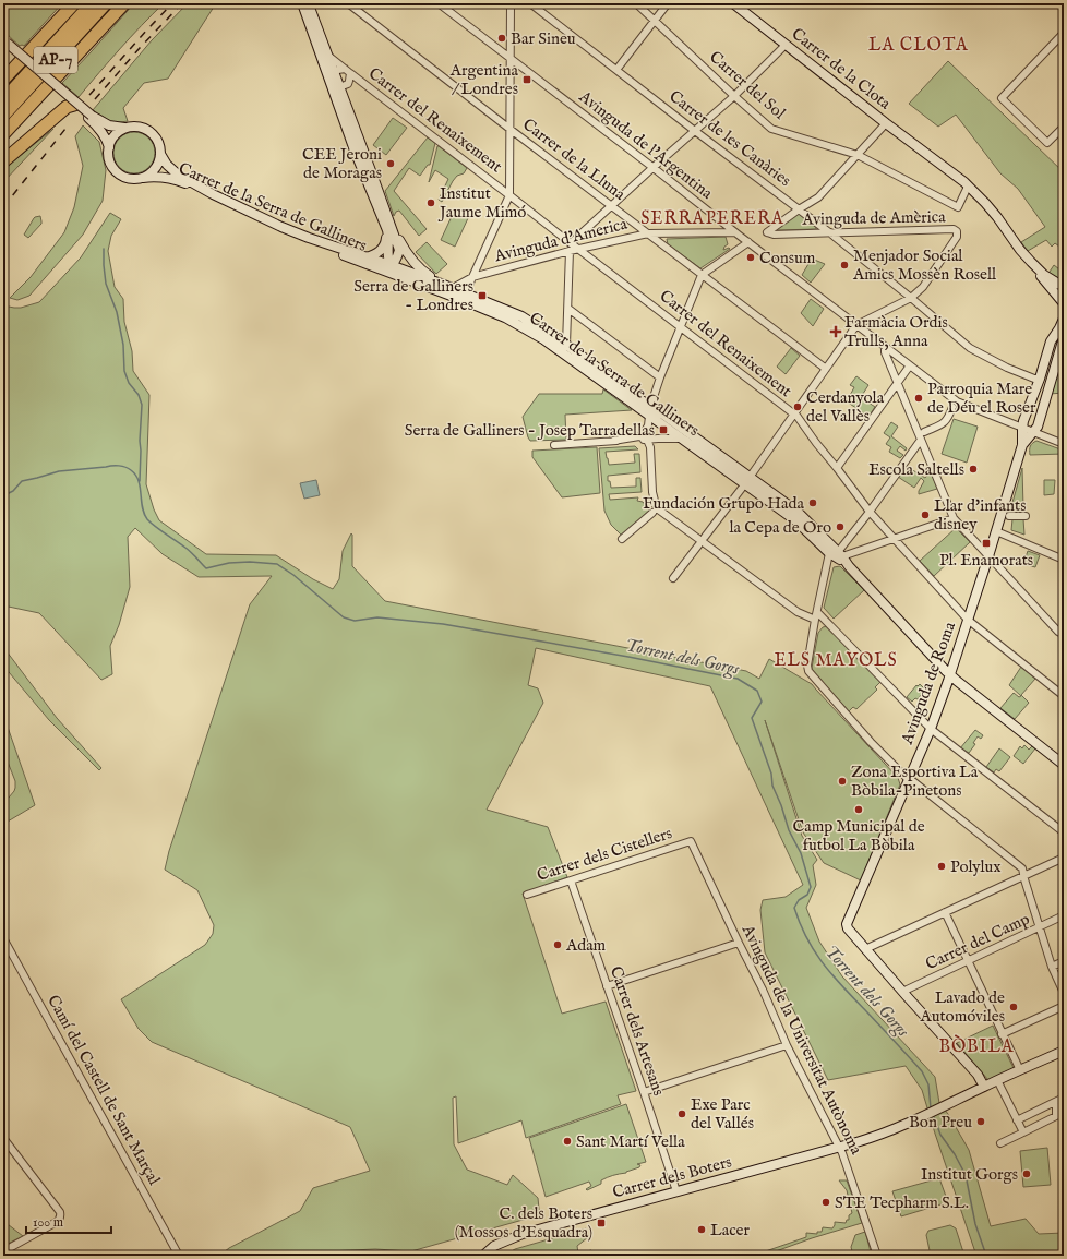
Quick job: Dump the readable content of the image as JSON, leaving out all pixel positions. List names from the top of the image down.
{
  "streets": {
    "highway": ["AP-7"],
    "street": [
      "Carrer de la Clota",
      "Carrer del Sol",
      "Carrer del Renaixement",
      "Carrer de les Canàries",
      "Avinguda de l'Argentina",
      "Carrer de la Lluna",
      "Carrer de la Serra de Galliners",
      "Avinguda de Amèrica",
      "Avinguda d'America",
      "Avinguda de Roma",
      "Carrer dels Cistellers",
      "Carrer del Camp",
      "Carrer dels Artesans",
      "Avinguda de la Universitat Autònoma",
      "Camí del Castell de Sant Marçal",
      "Carrer dels Boters"
    ]
  },
  "crossings": [
    ["Carrer de la Clota", "Carrer del Sol"],
    ["Carrer del Renaixement", "Avinguda d'America"],
    ["Carrer del Renaixement", "Avinguda de Roma"],
    ["Carrer de les Canàries", "Avinguda de Amèrica"],
    ["Carrer de les Canàries", "Avinguda de Roma"],
    ["Avinguda de l'Argentina", "Avinguda d'America"],
    ["Avinguda de l'Argentina", "Avinguda de Roma"],
    ["Carrer de la Lluna", "Avinguda d'America"],
    ["Carrer de la Serra de Galliners", "Avinguda d'America"],
    ["Carrer de la Serra de Galliners", "Avinguda de Roma"],
    ["Avinguda de Roma", "Carrer del Camp"],
    ["Avinguda de Roma", "Carrer dels Boters"],
    ["Carrer dels Cistellers", "Carrer dels Artesans"],
    ["Carrer dels Cistellers", "Avinguda de la Universitat Autònoma"],
    ["Carrer dels Artesans", "Carrer dels Boters"],
    ["Avinguda de la Universitat Autònoma", "Carrer dels Boters"]
  ],
  "districts": [
    "LA CLOTA",
    "SERRAPERERA",
    "ELS MAYOLS",
    "BÒBILA"
  ],
  "water": ["Torrent dels Gorgs"],
  "places": {
    "other": [
      "Bar Sineu",
      "CEE Jeroni de Moragas",
      "Institut Jaume Mimó",
      "Consum",
      "Menjador Social Amics Mossèn Rosell",
      "Parroquia Mare de Déu el Roser",
      "Cerdanyola del Vallès",
      "Escola Saltells",
      "Fundación Grupo Hada",
      "Llar d'infants disney",
      "la Cepa de Oro",
      "Zona Esportiva La Bòbila-Pinetons",
      "Camp Municipal de futbol La Bòbila",
      "Polylux",
      "Adam",
      "Lavado de Automóviles",
      "Exe Parc del Vallés",
      "Bon Preu",
      "Sant Martí Vella",
      "Institut Gorgs",
      "STE Tecpharm S.L.",
      "Lacer"
    ],
    "transit": [
      "Argentina / Londres",
      "Serra de Galliners - Londres",
      "Serra de Galliners - Josep Tarradellas",
      "Pl. Enamorats",
      "C. dels Boters (Mossos d'Esquadra)"
    ],
    "health": ["Farmàcia Ordis Trulls, Anna"]
  },
  "scale_bar": "100 m"
}
